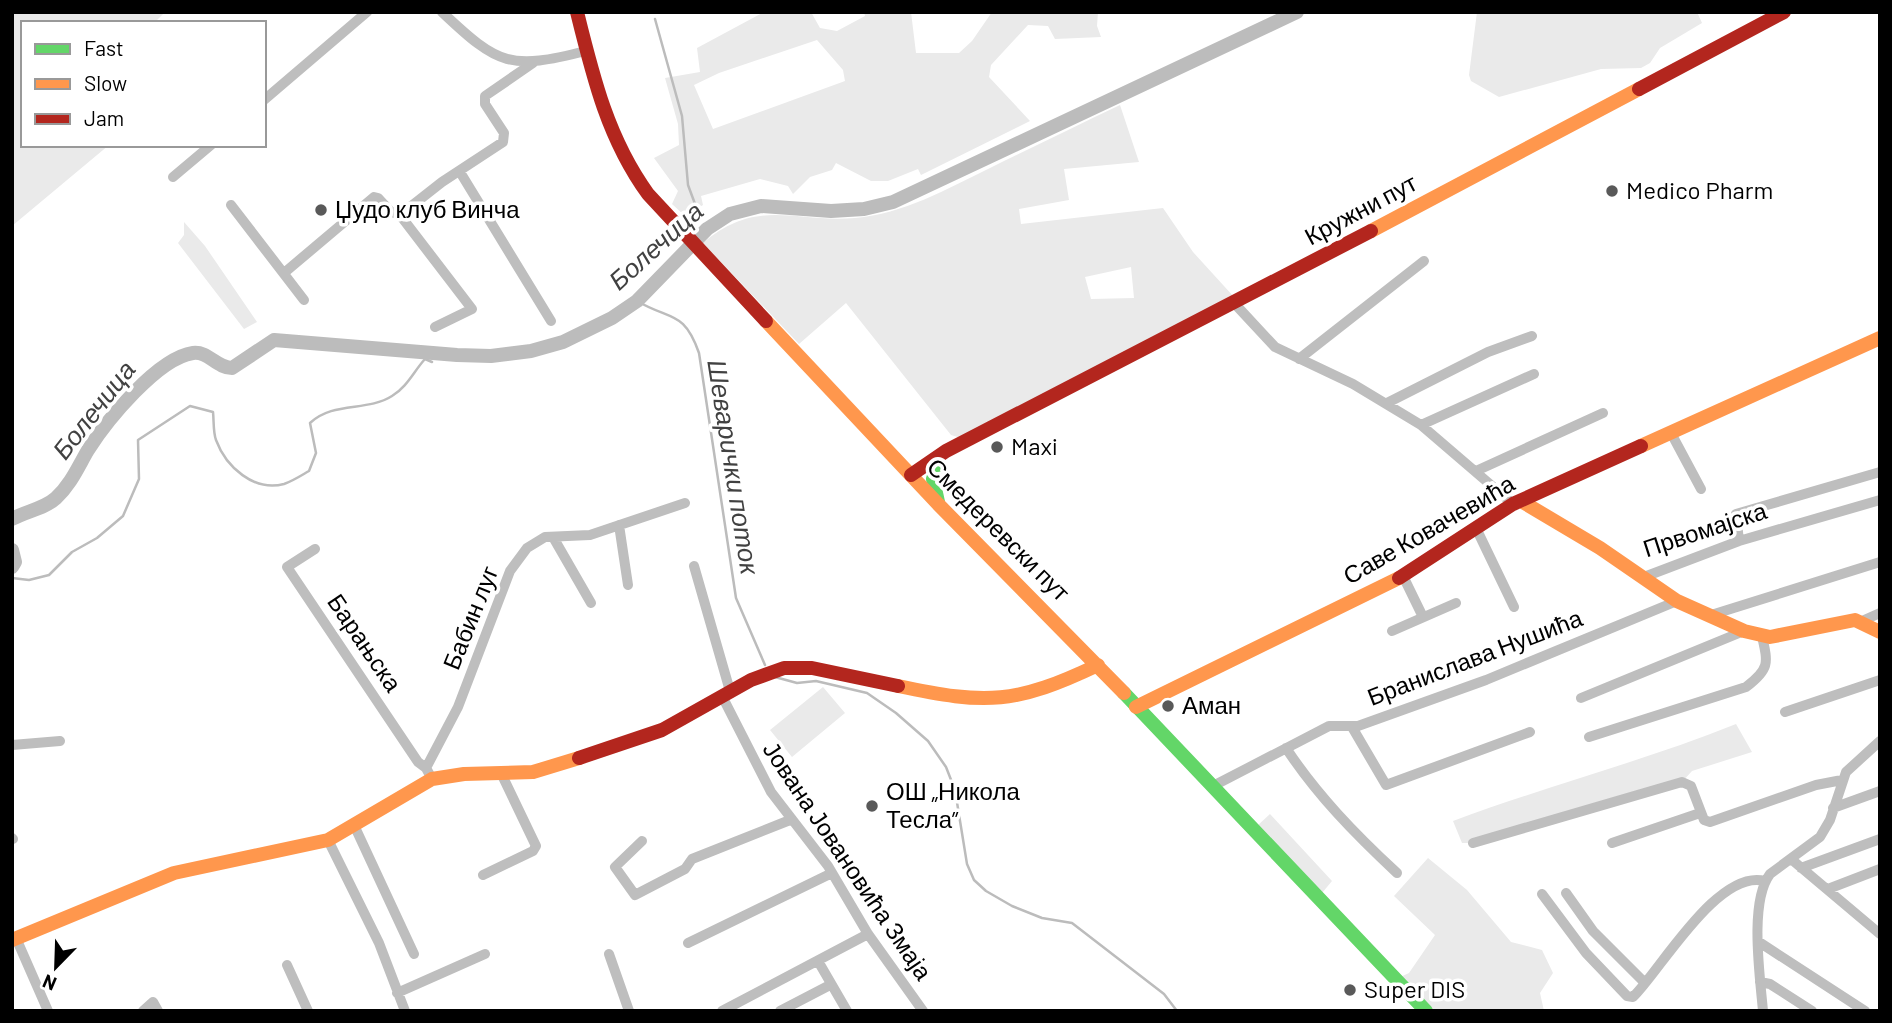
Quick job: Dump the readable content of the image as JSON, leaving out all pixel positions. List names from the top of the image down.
{
  "streets": {
    "main road": [
      "Кружни пут",
      "Смедеревски пут",
      "Саве Ковачевића",
      "Првомајска"
    ],
    "street": [
      "Бабин луг",
      "Барањска",
      "Бранислава Нушића",
      "Јована Јовановића Змаја"
    ]
  },
  "crossings": [
    ["Кружни пут", "Смедеревски пут"],
    ["Кружни пут", "Првомајска"],
    ["Смедеревски пут", "Саве Ковачевића"],
    ["Смедеревски пут", "Бранислава Нушића"],
    ["Саве Ковачевића", "Првомајска"],
    ["Бабин луг", "Барањска"]
  ],
  "water": ["Болечица", "Шеварички поток"],
  "places": [
    "Medico Pharm",
    "Џудо клуб Винча",
    "Maxi",
    "Аман",
    "ОШ „Никола Тесла”",
    "Super DIS"
  ],
  "legend": ["Fast", "Slow", "Jam"],
  "north": "bottom left"
}
